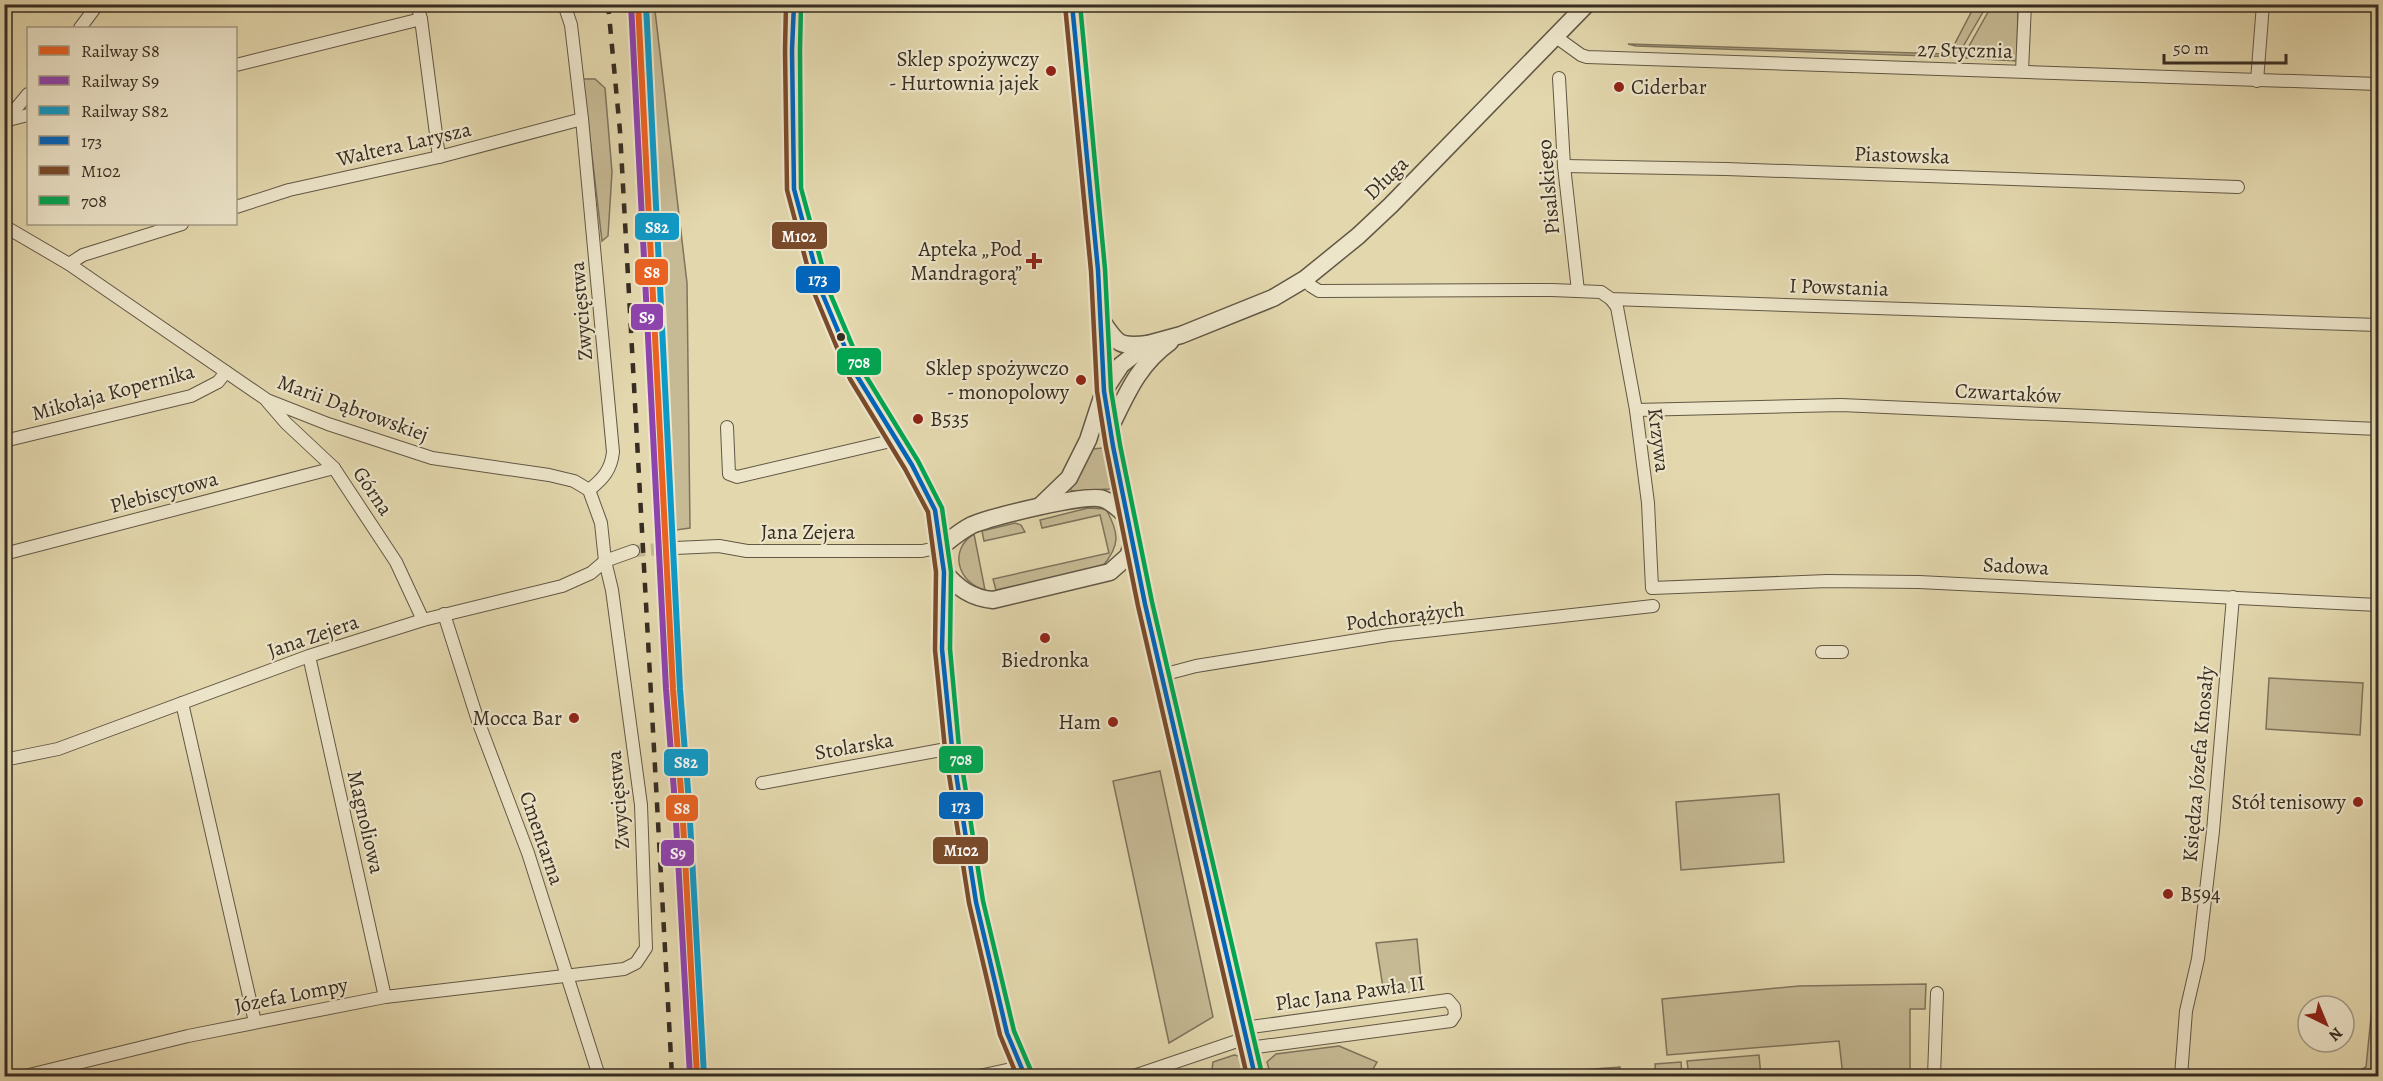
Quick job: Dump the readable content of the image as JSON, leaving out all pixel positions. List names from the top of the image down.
{
  "streets": {
    "street": [
      "27 Stycznia",
      "Waltera Larysza",
      "Piastowska",
      "Długa",
      "Pisalskiego",
      "I Powstania",
      "Zwycięstwa",
      "Mikołaja Kopernika",
      "Czwartaków",
      "Marii Dąbrowskiej",
      "Krzywa",
      "Górna",
      "Plebiscytowa",
      "Jana Zejera",
      "Sadowa",
      "Podchorążych",
      "Stolarska",
      "Księdza Józefa Knosały",
      "Magnoliowa",
      "Cmentarna",
      "Plac Jana Pawła II",
      "Józefa Lompy"
    ]
  },
  "crossings": [
    ["27 Stycznia", "Długa"],
    ["Waltera Larysza", "Zwycięstwa"],
    ["Piastowska", "Pisalskiego"],
    ["Długa", "I Powstania"],
    ["Pisalskiego", "I Powstania"],
    ["I Powstania", "Krzywa"],
    ["Zwycięstwa", "Marii Dąbrowskiej"],
    ["Zwycięstwa", "Jana Zejera"],
    ["Zwycięstwa", "Cmentarna"],
    ["Zwycięstwa", "Józefa Lompy"],
    ["Mikołaja Kopernika", "Marii Dąbrowskiej"],
    ["Czwartaków", "Krzywa"],
    ["Marii Dąbrowskiej", "Górna"],
    ["Krzywa", "Sadowa"],
    ["Górna", "Plebiscytowa"],
    ["Górna", "Jana Zejera"],
    ["Jana Zejera", "Magnoliowa"],
    ["Jana Zejera", "Cmentarna"],
    ["Sadowa", "Księdza Józefa Knosały"],
    ["Magnoliowa", "Józefa Lompy"],
    ["Cmentarna", "Józefa Lompy"]
  ],
  "places": {
    "other": [
      "Sklep spożywczy - Hurtownia jajek",
      "Ciderbar",
      "Sklep spożywczo - monopolowy",
      "B535",
      "Biedronka",
      "Mocca Bar",
      "Ham",
      "Stół tenisowy",
      "B594"
    ],
    "health": ["Apteka „Pod Mandragorą”"]
  },
  "lines": [
    "rail line S8",
    "rail line S9",
    "rail line S82",
    "transit line 173",
    "transit line M102",
    "transit line 708"
  ],
  "legend": [
    "Railway S8",
    "Railway S9",
    "Railway S82",
    "173",
    "M102",
    "708"
  ],
  "scale_bar": "50 m",
  "north": "bottom right"
}
